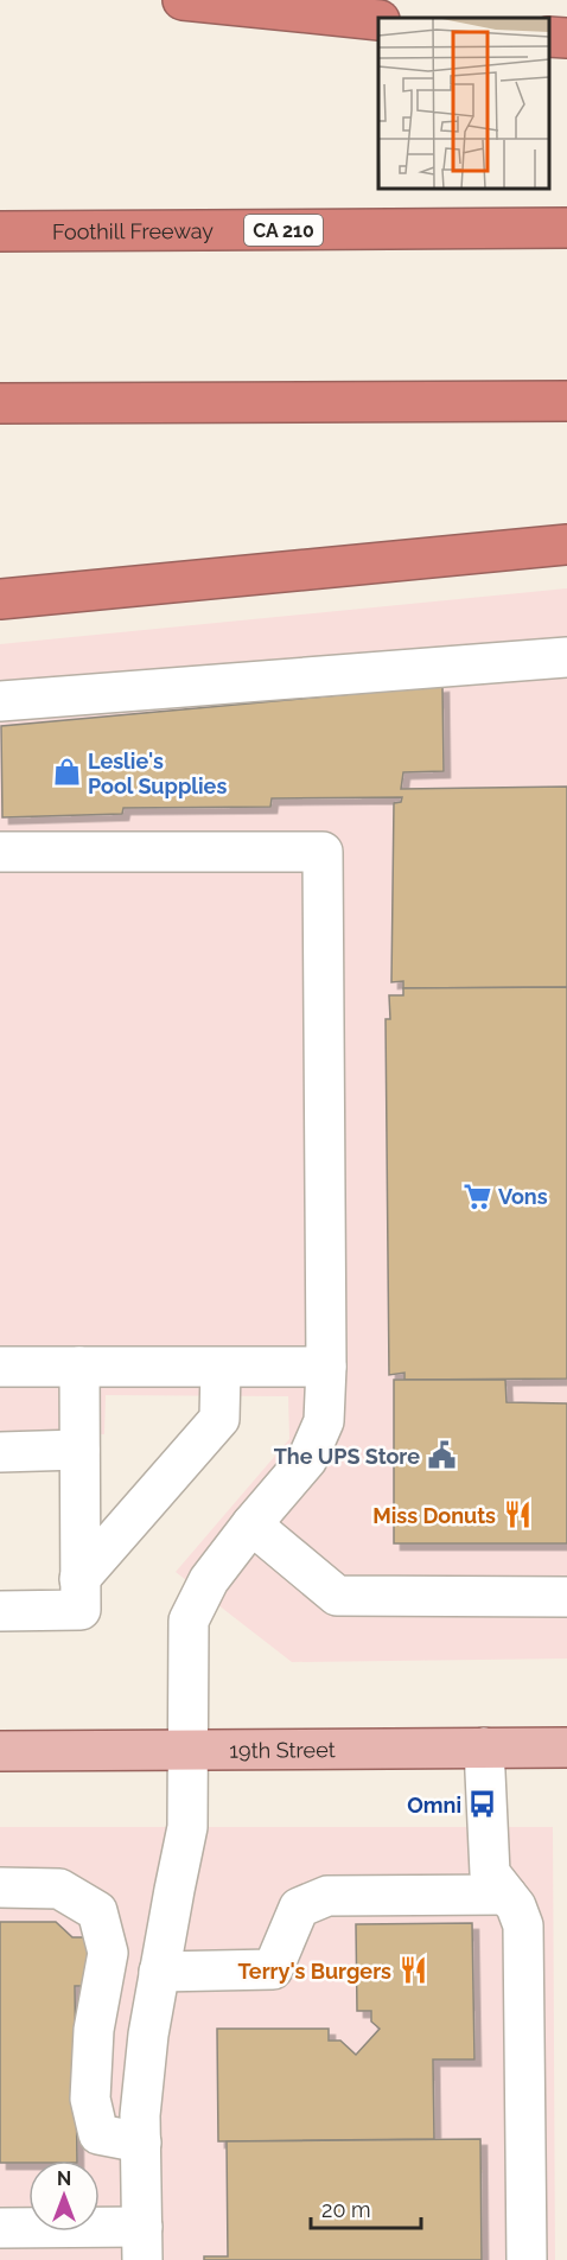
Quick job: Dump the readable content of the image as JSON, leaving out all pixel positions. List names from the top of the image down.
{
  "streets": {
    "highway": ["Foothill Freeway", "CA 210"],
    "main road": ["19th Street"]
  },
  "places": {
    "shop": ["Leslie's Pool Supplies"],
    "supermarket": ["Vons"],
    "public building": ["The UPS Store"],
    "restaurant": ["Miss Donuts", "Terry's Burgers"],
    "bus stop": ["Omni"]
  },
  "scale_bar": "20 m",
  "north": "top"
}
